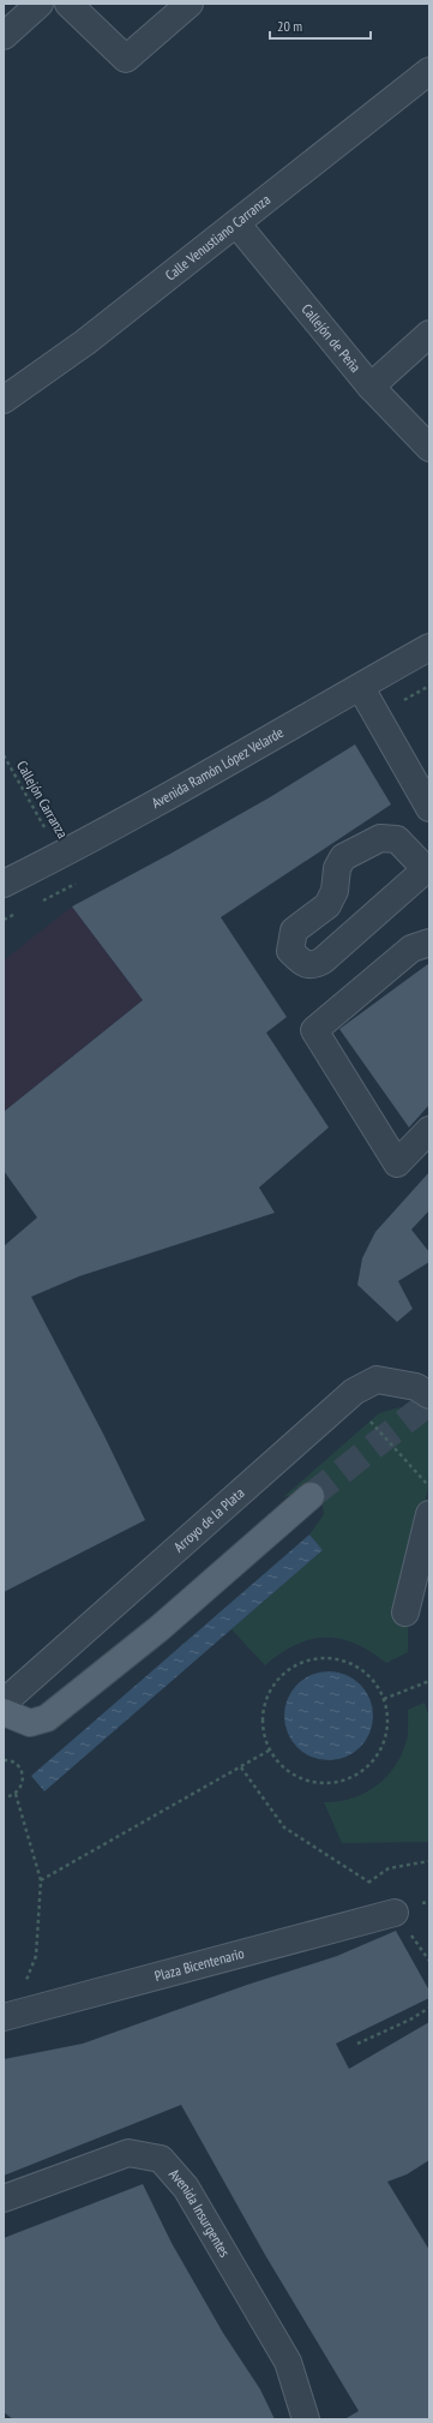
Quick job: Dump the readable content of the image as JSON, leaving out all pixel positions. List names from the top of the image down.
{
  "streets": {
    "street": [
      "Calle Venustiano Carranza",
      "Callejón de Peña",
      "Avenida Ramón López Velarde",
      "Arroyo de la Plata",
      "Plaza Bicentenario",
      "Avenida Insurgentes"
    ],
    "path": ["Callejón Carranza"]
  },
  "crossings": [
    ["Calle Venustiano Carranza", "Callejón de Peña"],
    ["Avenida Ramón López Velarde", "Callejón Carranza"]
  ],
  "scale_bar": "20 m"
}
